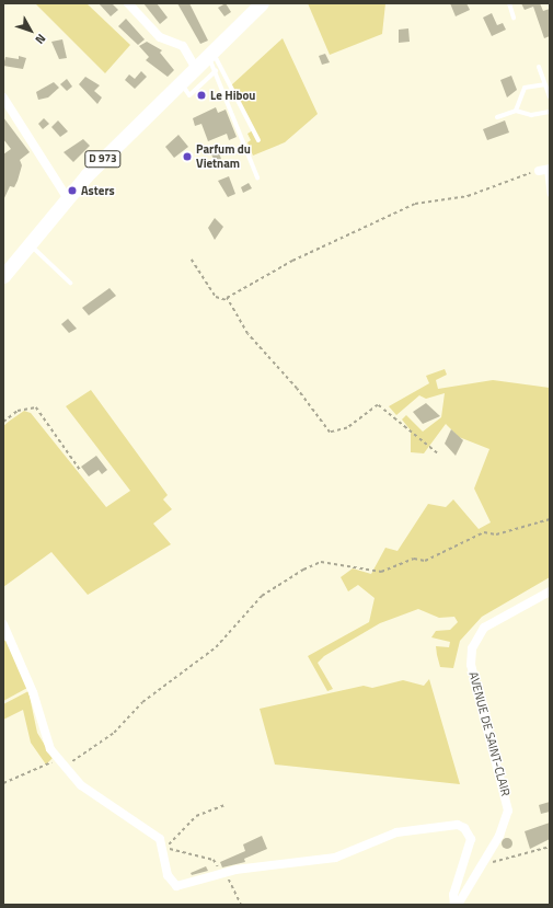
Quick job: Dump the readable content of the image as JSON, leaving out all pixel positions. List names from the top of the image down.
{
  "streets": {
    "main road": ["D 973"],
    "street": ["AVENUE DE SAINT-CLAIR"]
  },
  "places": ["Le Hibou", "Parfum du Vietnam", "Asters"],
  "north": "bottom right"
}
